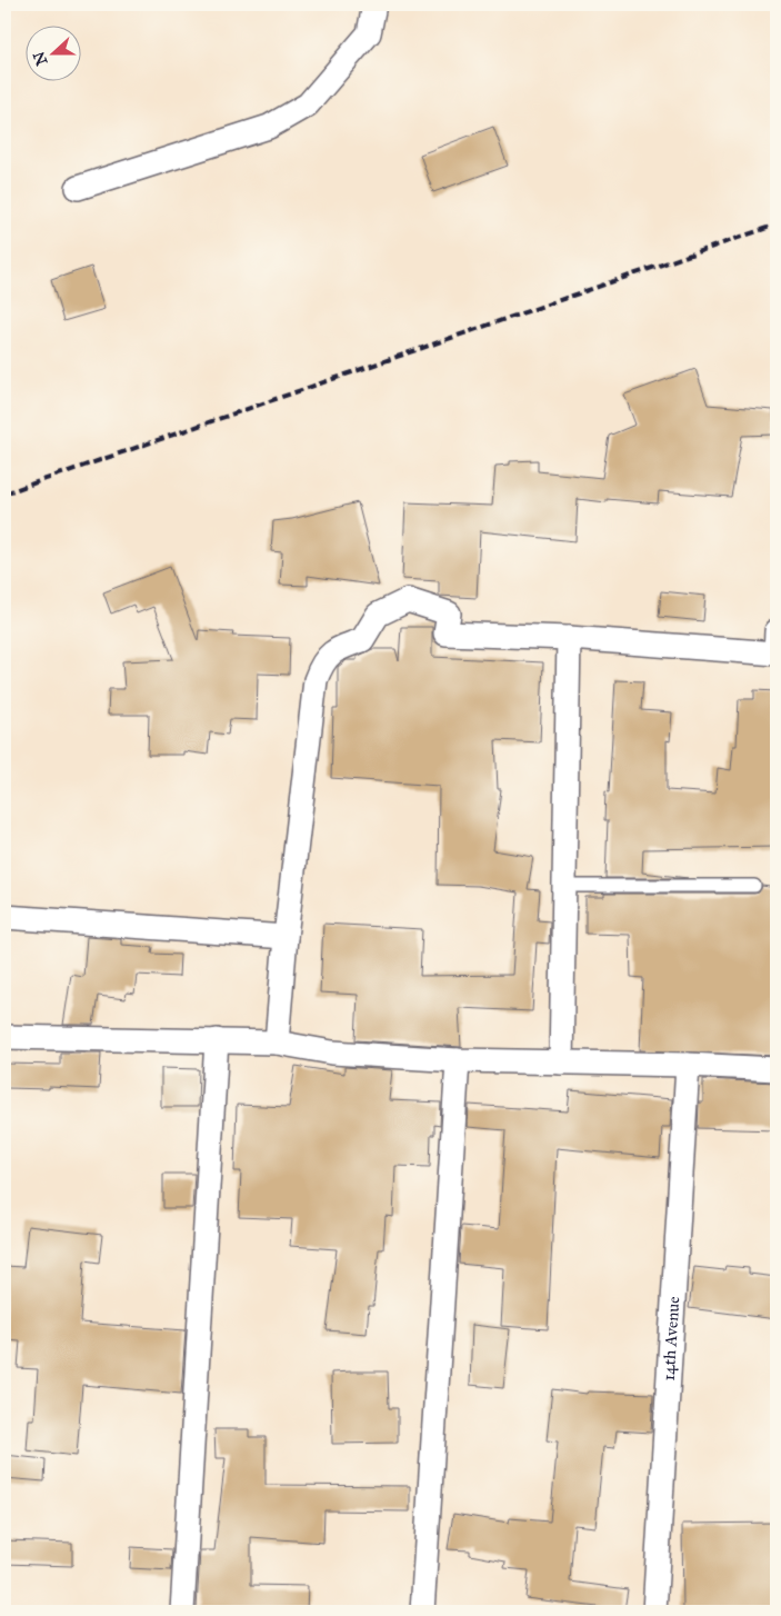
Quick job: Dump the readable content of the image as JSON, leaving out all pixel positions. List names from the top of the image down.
{
  "streets": {
    "street": ["14th Avenue"]
  },
  "north": "left"
}
